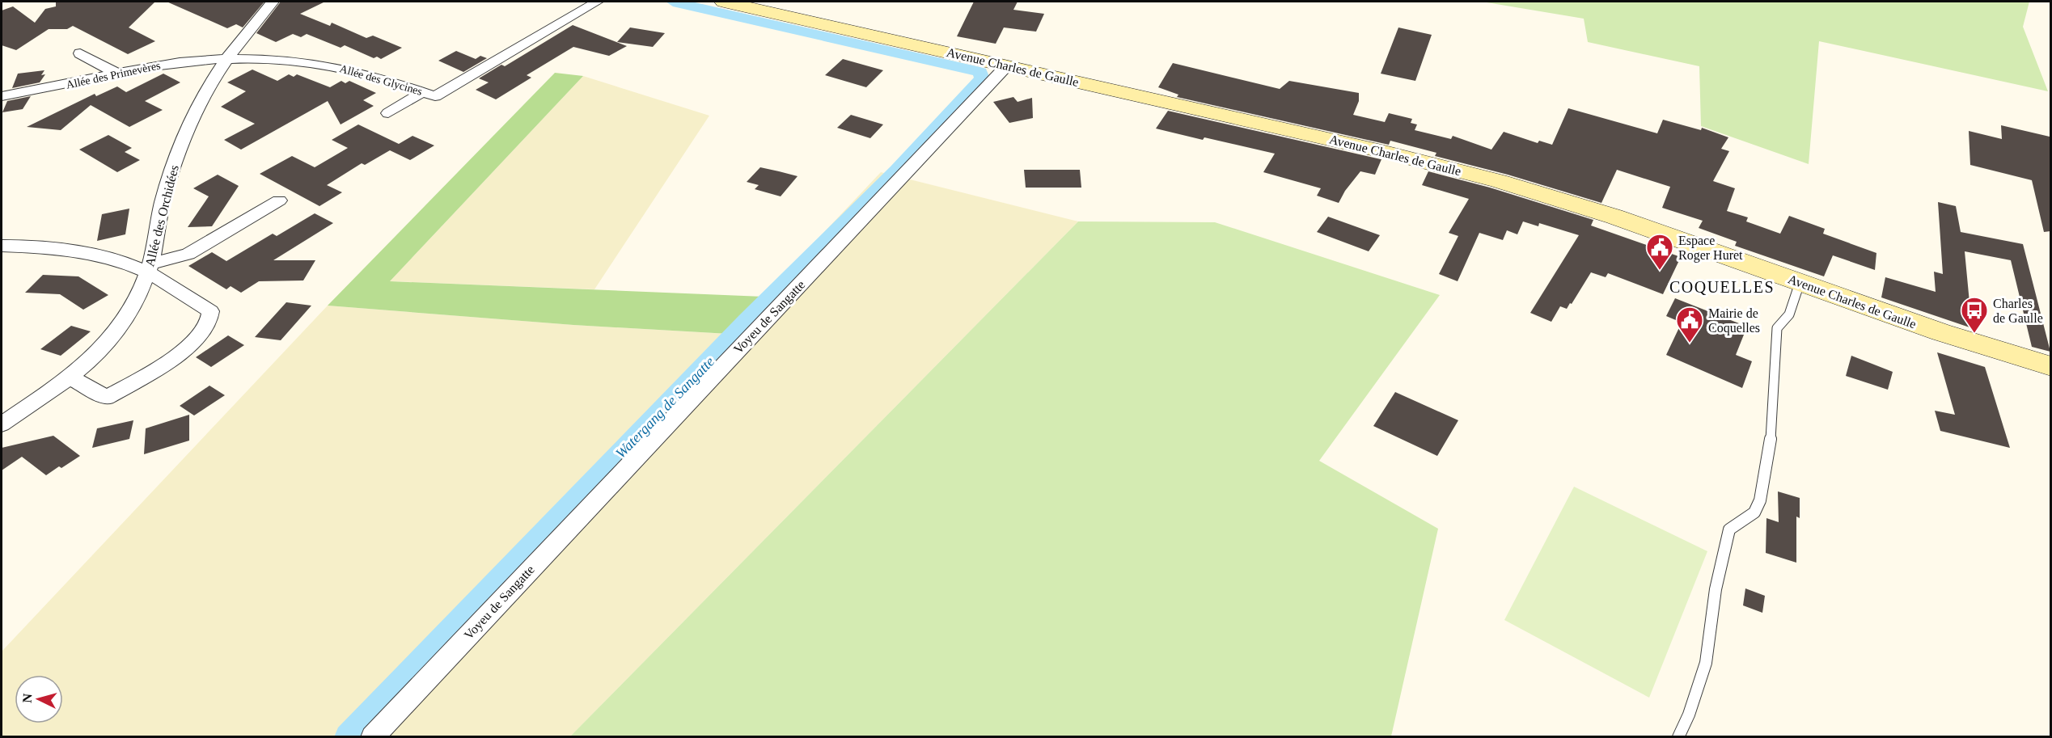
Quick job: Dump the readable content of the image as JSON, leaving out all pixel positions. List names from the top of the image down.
{
  "streets": {
    "main road": ["Avenue Charles de Gaulle"],
    "street": [
      "Allée des Primevères",
      "Allée des Glycines",
      "Allée des Orchidées",
      "Voyeu de Sangatte"
    ]
  },
  "crossings": [
    ["Avenue Charles de Gaulle", "Voyeu de Sangatte"],
    ["Allée des Primevères", "Allée des Glycines"],
    ["Allée des Primevères", "Allée des Orchidées"],
    ["Allée des Glycines", "Allée des Orchidées"]
  ],
  "districts": ["COQUELLES"],
  "water": ["Watergang de Sangatte"],
  "places": {
    "public building": ["Espace Roger Huret", "Mairie de Coquelles"],
    "bus stop": ["Charles de Gaulle"]
  },
  "north": "left"
}
